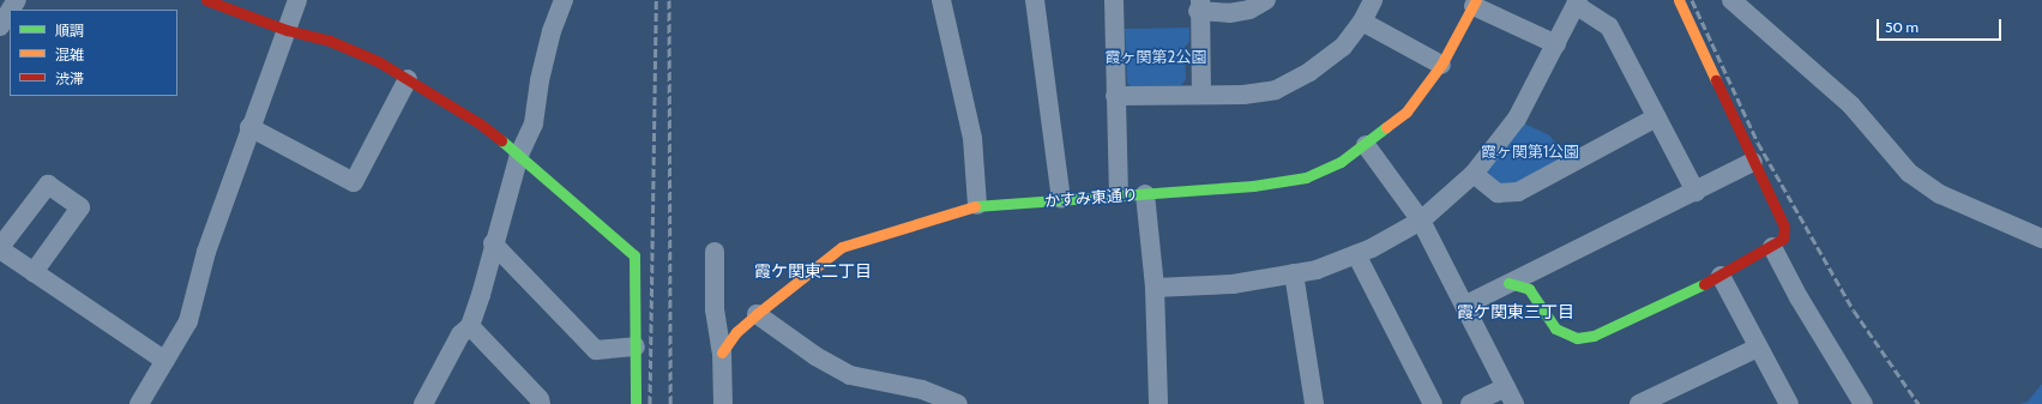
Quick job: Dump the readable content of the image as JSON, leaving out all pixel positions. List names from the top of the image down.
{
  "streets": {
    "street": ["かすみ東通り"]
  },
  "districts": ["霞ケ関東二丁目", "霞ケ関東三丁目"],
  "parks": ["霞ヶ関第2公園", "霞ヶ関第1公園"],
  "legend": ["順調", "混雑", "渋滞"],
  "scale_bar": "50 m"
}
